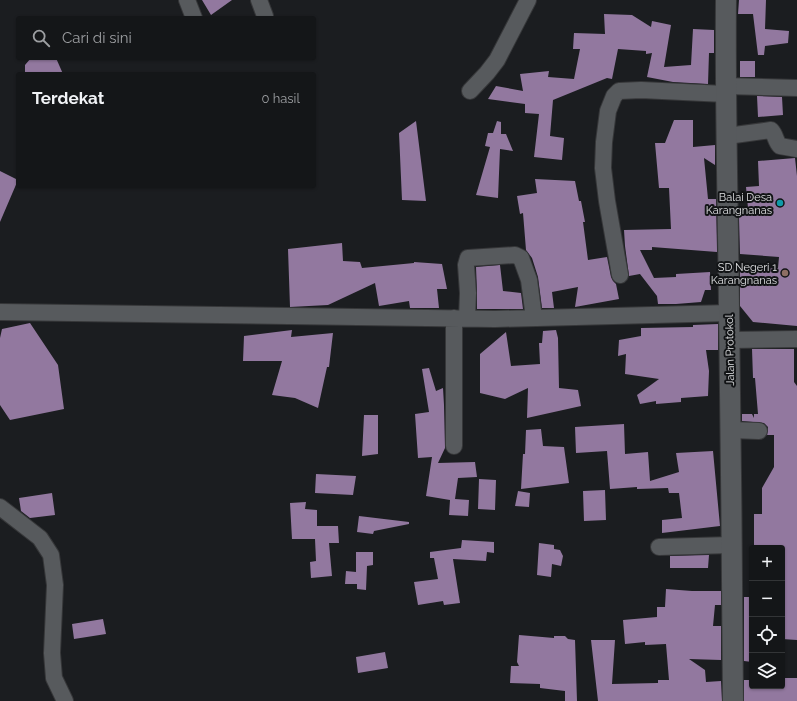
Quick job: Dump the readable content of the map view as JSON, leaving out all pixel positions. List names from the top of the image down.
{
  "streets": {
    "street": ["Jalan Protokol"]
  },
  "places": ["Balai Desa Karangnanas", "SD Negeri 1 Karangnanas"],
  "page": {
    "search": "Cari di sini",
    "heading": ["Terdekat", "0 hasil"],
    "map_buttons": ["+", "−"]
  }
}
